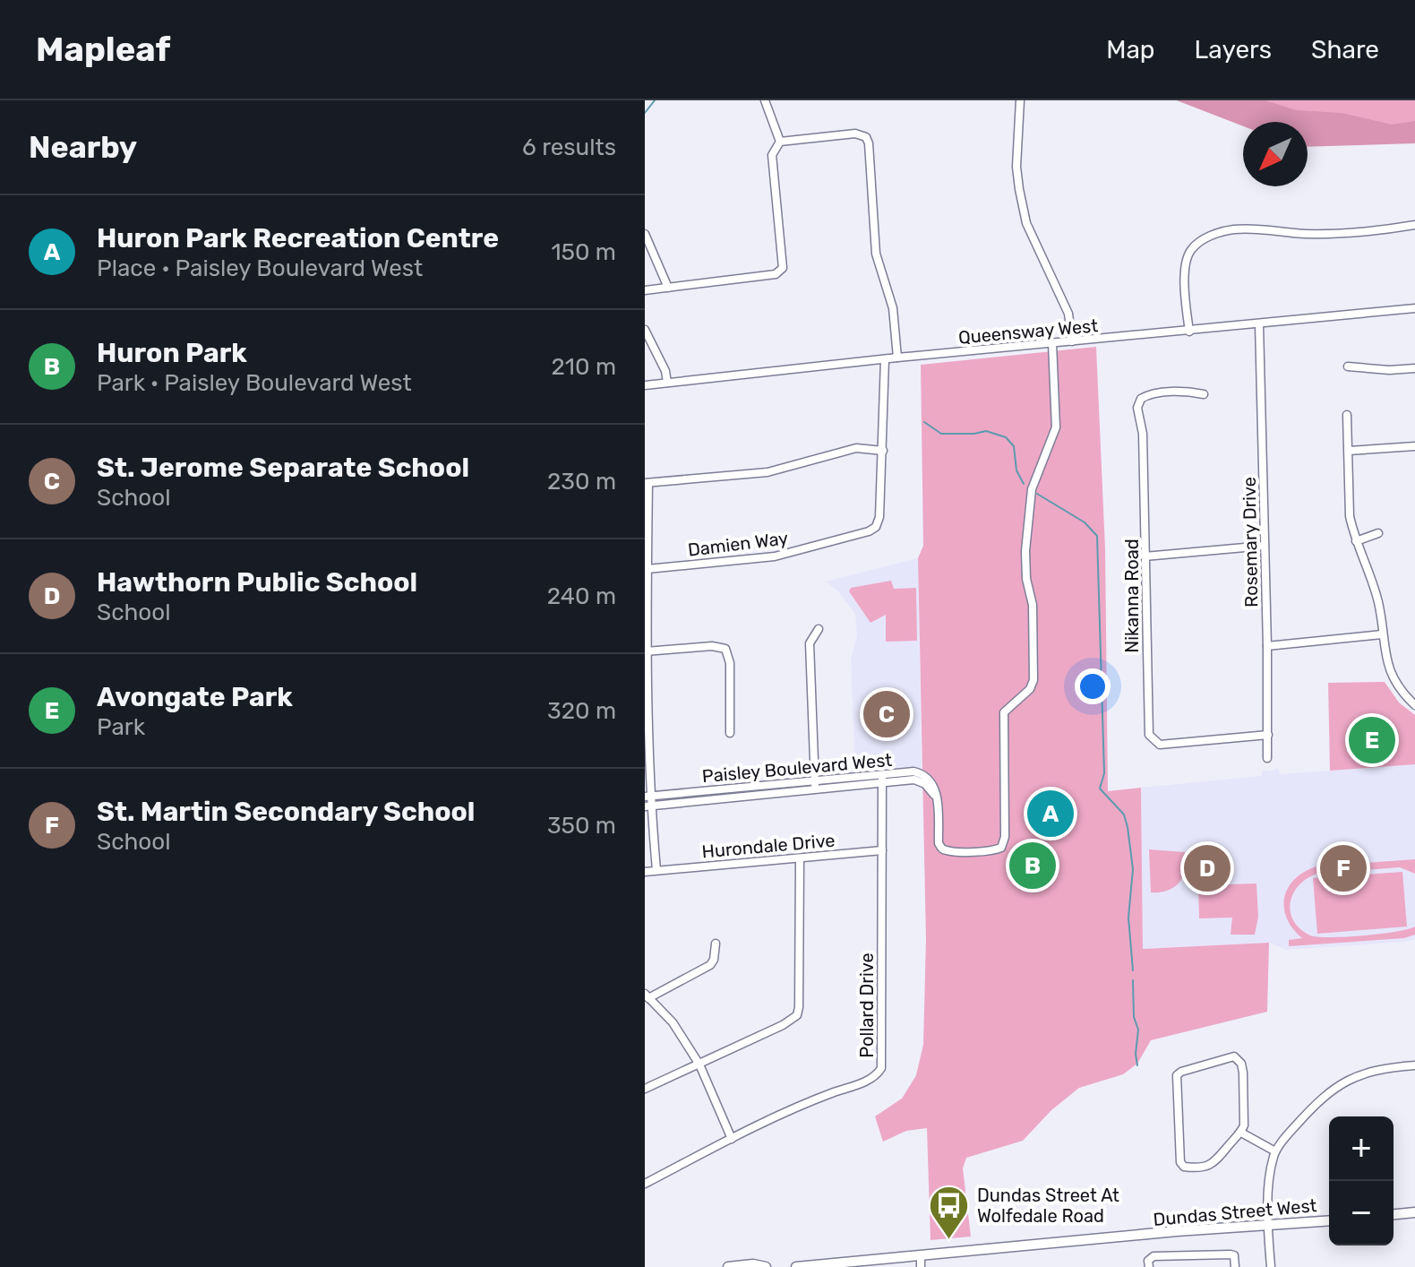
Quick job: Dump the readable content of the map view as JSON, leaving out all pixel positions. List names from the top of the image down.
{
  "streets": {
    "main road": ["Dundas Street West"],
    "street": [
      "Queensway West",
      "Rosemary Drive",
      "Damien Way",
      "Nikanna Road",
      "Paisley Boulevard West",
      "Hurondale Drive",
      "Pollard Drive"
    ]
  },
  "crossings": [
    ["Queensway West", "Rosemary Drive"],
    ["Queensway West", "Damien Way"],
    ["Queensway West", "Paisley Boulevard West"],
    ["Rosemary Drive", "Nikanna Road"],
    ["Paisley Boulevard West", "Pollard Drive"],
    ["Hurondale Drive", "Pollard Drive"]
  ],
  "places": {
    "bus stop": ["Dundas Street At Wolfedale Road"]
  },
  "north": "bottom left",
  "page": {
    "header": "Mapleaf",
    "nav": ["Map", "Layers", "Share"],
    "heading": ["Nearby", "6 results"],
    "list": [
      {
        "mark": "A",
        "name": "Huron Park Recreation Centre",
        "note": "Place · Paisley Boulevard West",
        "value": "150 m"
      },
      {
        "mark": "B",
        "name": "Huron Park",
        "note": "Park · Paisley Boulevard West",
        "value": "210 m"
      },
      {
        "mark": "C",
        "name": "St. Jerome Separate School",
        "note": "School",
        "value": "230 m"
      },
      {
        "mark": "D",
        "name": "Hawthorn Public School",
        "note": "School",
        "value": "240 m"
      },
      {
        "mark": "E",
        "name": "Avongate Park",
        "note": "Park",
        "value": "320 m"
      },
      {
        "mark": "F",
        "name": "St. Martin Secondary School",
        "note": "School",
        "value": "350 m"
      }
    ],
    "pins": [
      "C",
      "E",
      "A",
      "B",
      "D",
      "F"
    ],
    "map_buttons": ["+", "−"]
  }
}
